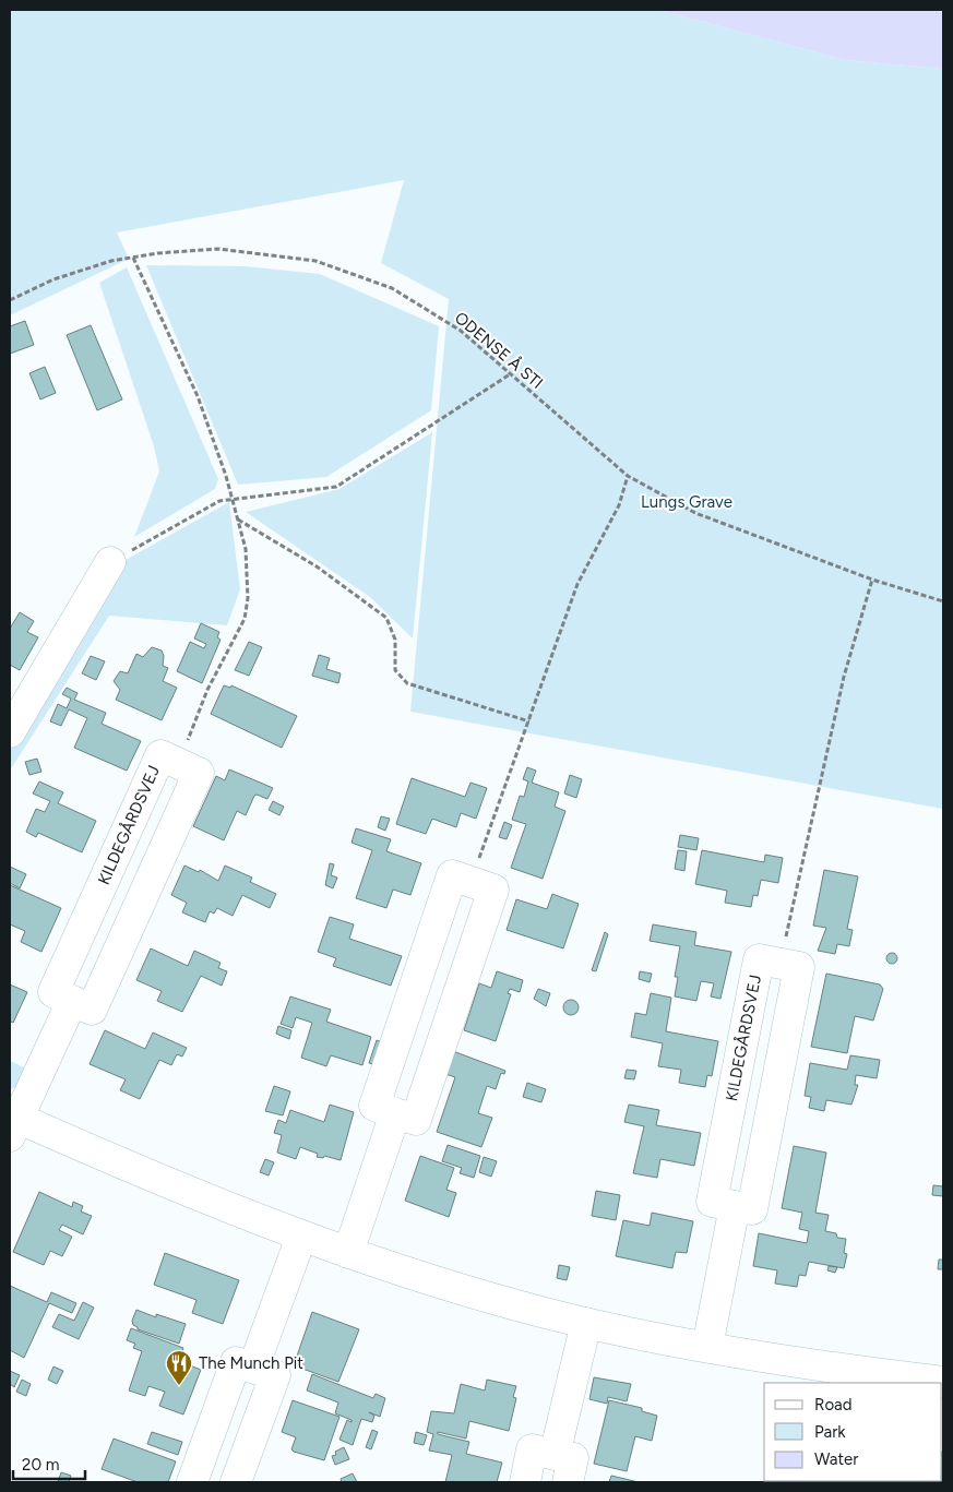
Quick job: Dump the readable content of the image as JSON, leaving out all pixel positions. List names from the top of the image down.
{
  "streets": {
    "street": ["KILDEGÅRDSVEJ"],
    "path": ["ODENSE Å STI"]
  },
  "parks": ["Lungs Grave"],
  "places": {
    "restaurant": ["The Munch Pit"]
  },
  "legend": ["Road", "Park", "Water"],
  "scale_bar": "20 m"
}
